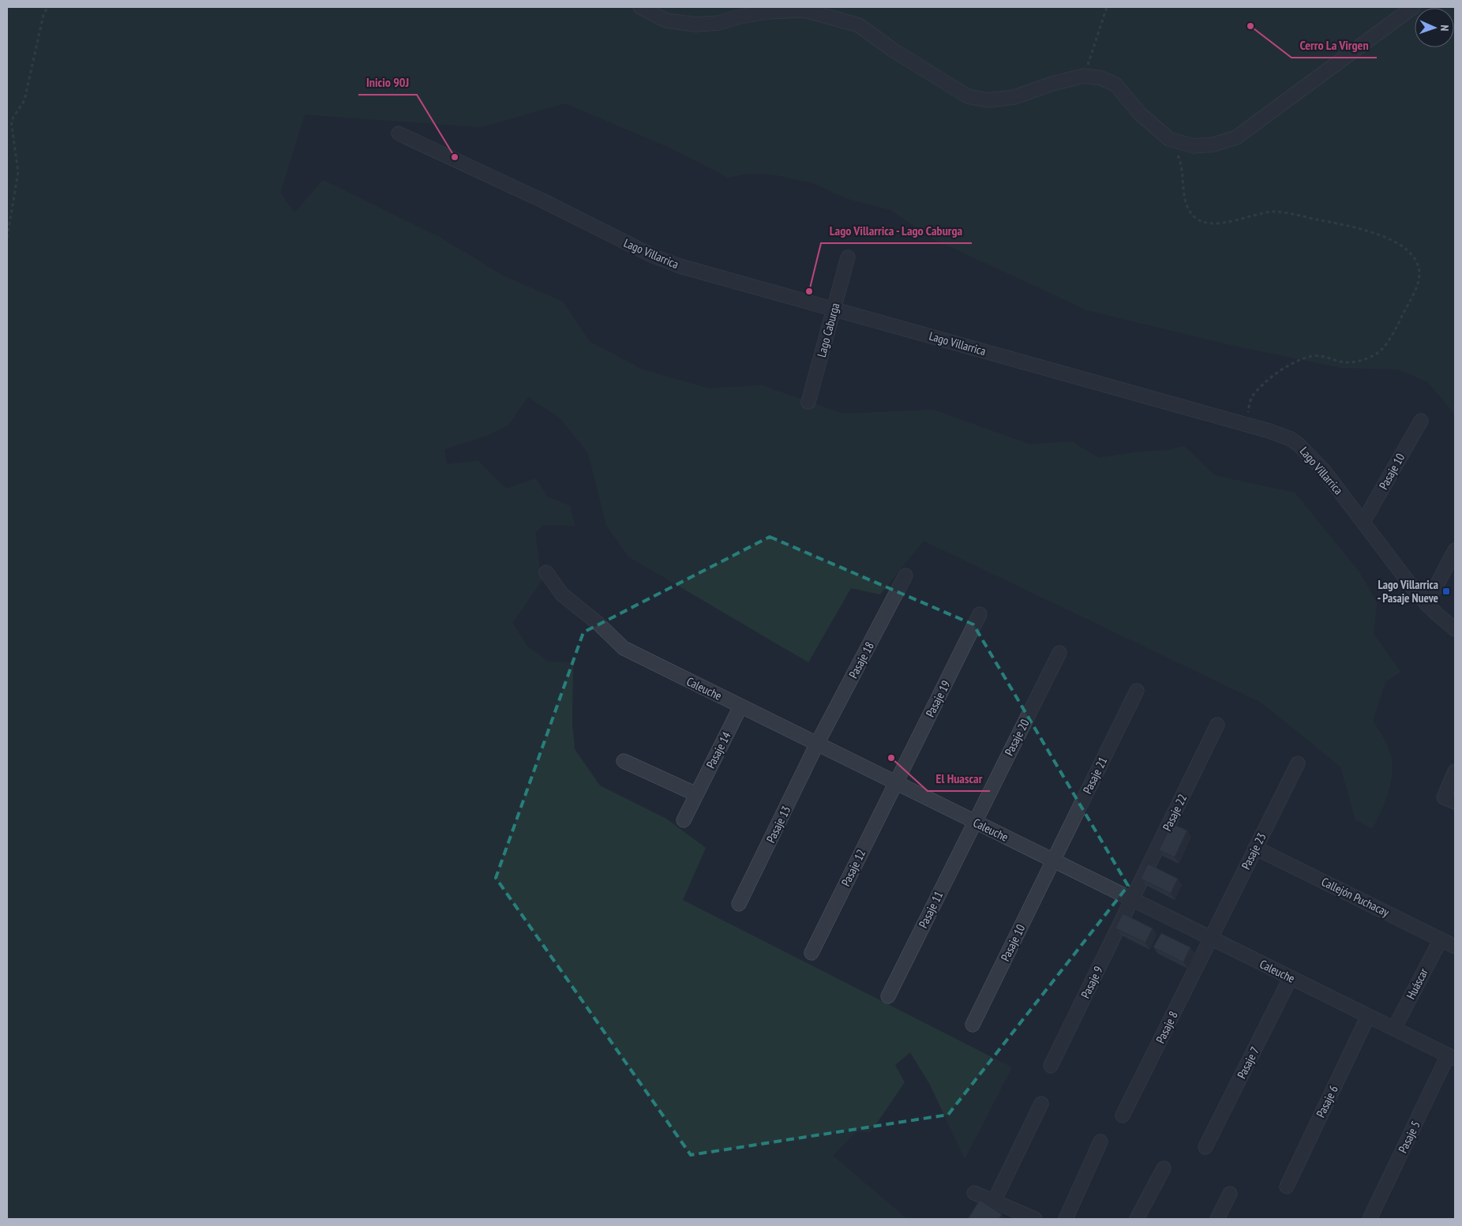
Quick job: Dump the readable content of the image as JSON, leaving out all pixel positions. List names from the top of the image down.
{
  "streets": {
    "street": [
      "Lago Villarrica",
      "Lago Caburga",
      "Pasaje 10",
      "Pasaje 18",
      "Caleuche",
      "Pasaje 19",
      "Pasaje 20",
      "Pasaje 14",
      "Pasaje 21",
      "Pasaje 22",
      "Pasaje 13",
      "Pasaje 23",
      "Pasaje 12",
      "Callejón Puchacay",
      "Pasaje 11",
      "Pasaje 9",
      "Huáscar",
      "Pasaje 8",
      "Pasaje 7",
      "Pasaje 6",
      "Pasaje 5"
    ]
  },
  "crossings": [
    ["Lago Villarrica", "Lago Caburga"],
    ["Lago Villarrica", "Pasaje 10"],
    ["Pasaje 10", "Caleuche"],
    ["Pasaje 10", "Pasaje 21"],
    ["Pasaje 18", "Caleuche"],
    ["Pasaje 18", "Pasaje 13"],
    ["Caleuche", "Pasaje 19"],
    ["Caleuche", "Pasaje 20"],
    ["Caleuche", "Pasaje 14"],
    ["Caleuche", "Pasaje 21"],
    ["Caleuche", "Pasaje 22"],
    ["Caleuche", "Pasaje 13"],
    ["Caleuche", "Pasaje 23"],
    ["Caleuche", "Pasaje 12"],
    ["Caleuche", "Pasaje 11"],
    ["Caleuche", "Pasaje 9"],
    ["Caleuche", "Huáscar"],
    ["Caleuche", "Pasaje 8"],
    ["Caleuche", "Pasaje 7"],
    ["Caleuche", "Pasaje 6"],
    ["Caleuche", "Pasaje 5"],
    ["Pasaje 19", "Pasaje 12"],
    ["Pasaje 20", "Pasaje 11"],
    ["Pasaje 22", "Pasaje 9"],
    ["Pasaje 23", "Callejón Puchacay"],
    ["Pasaje 23", "Pasaje 8"],
    ["Callejón Puchacay", "Huáscar"]
  ],
  "places": {
    "other": [
      "Cerro La Virgen",
      "Inicio 90J",
      "Lago Villarrica - Lago Caburga",
      "El Huascar"
    ],
    "transit": ["Lago Villarrica - Pasaje Nueve"]
  },
  "north": "right"
}
